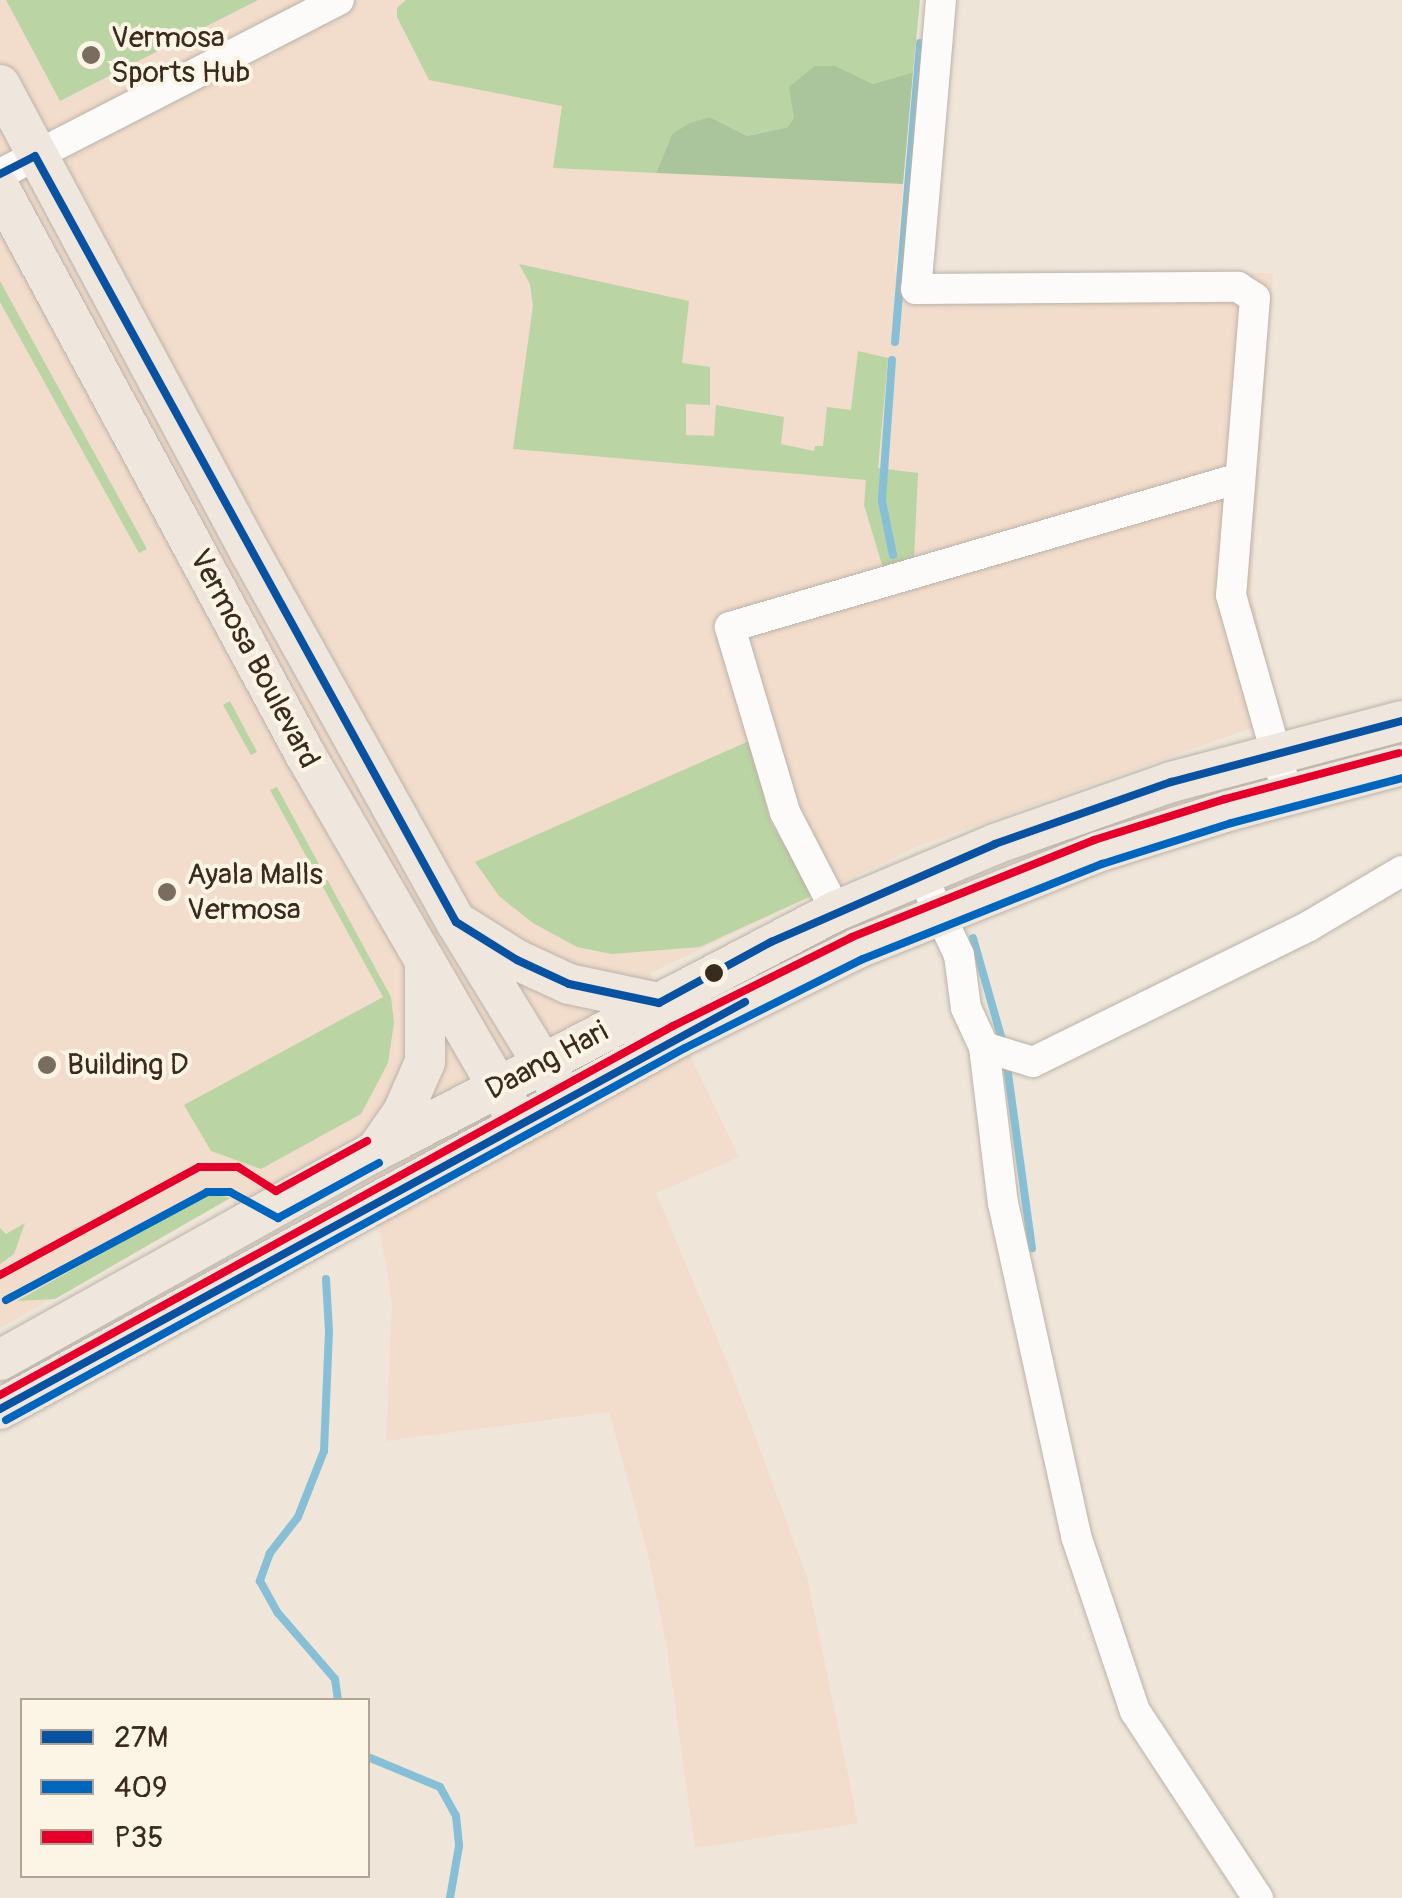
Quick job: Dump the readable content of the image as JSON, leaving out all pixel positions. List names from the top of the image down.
{
  "streets": {
    "main road": ["Vermosa Boulevard", "Daang Hari"]
  },
  "crossings": [
    ["Vermosa Boulevard", "Daang Hari"]
  ],
  "places": ["Vermosa Sports Hub", "Ayala Malls Vermosa", "Building D"],
  "lines": ["transit line 27M", "transit line P35", "transit line 409"],
  "legend": ["27M", "409", "P35"]
}
